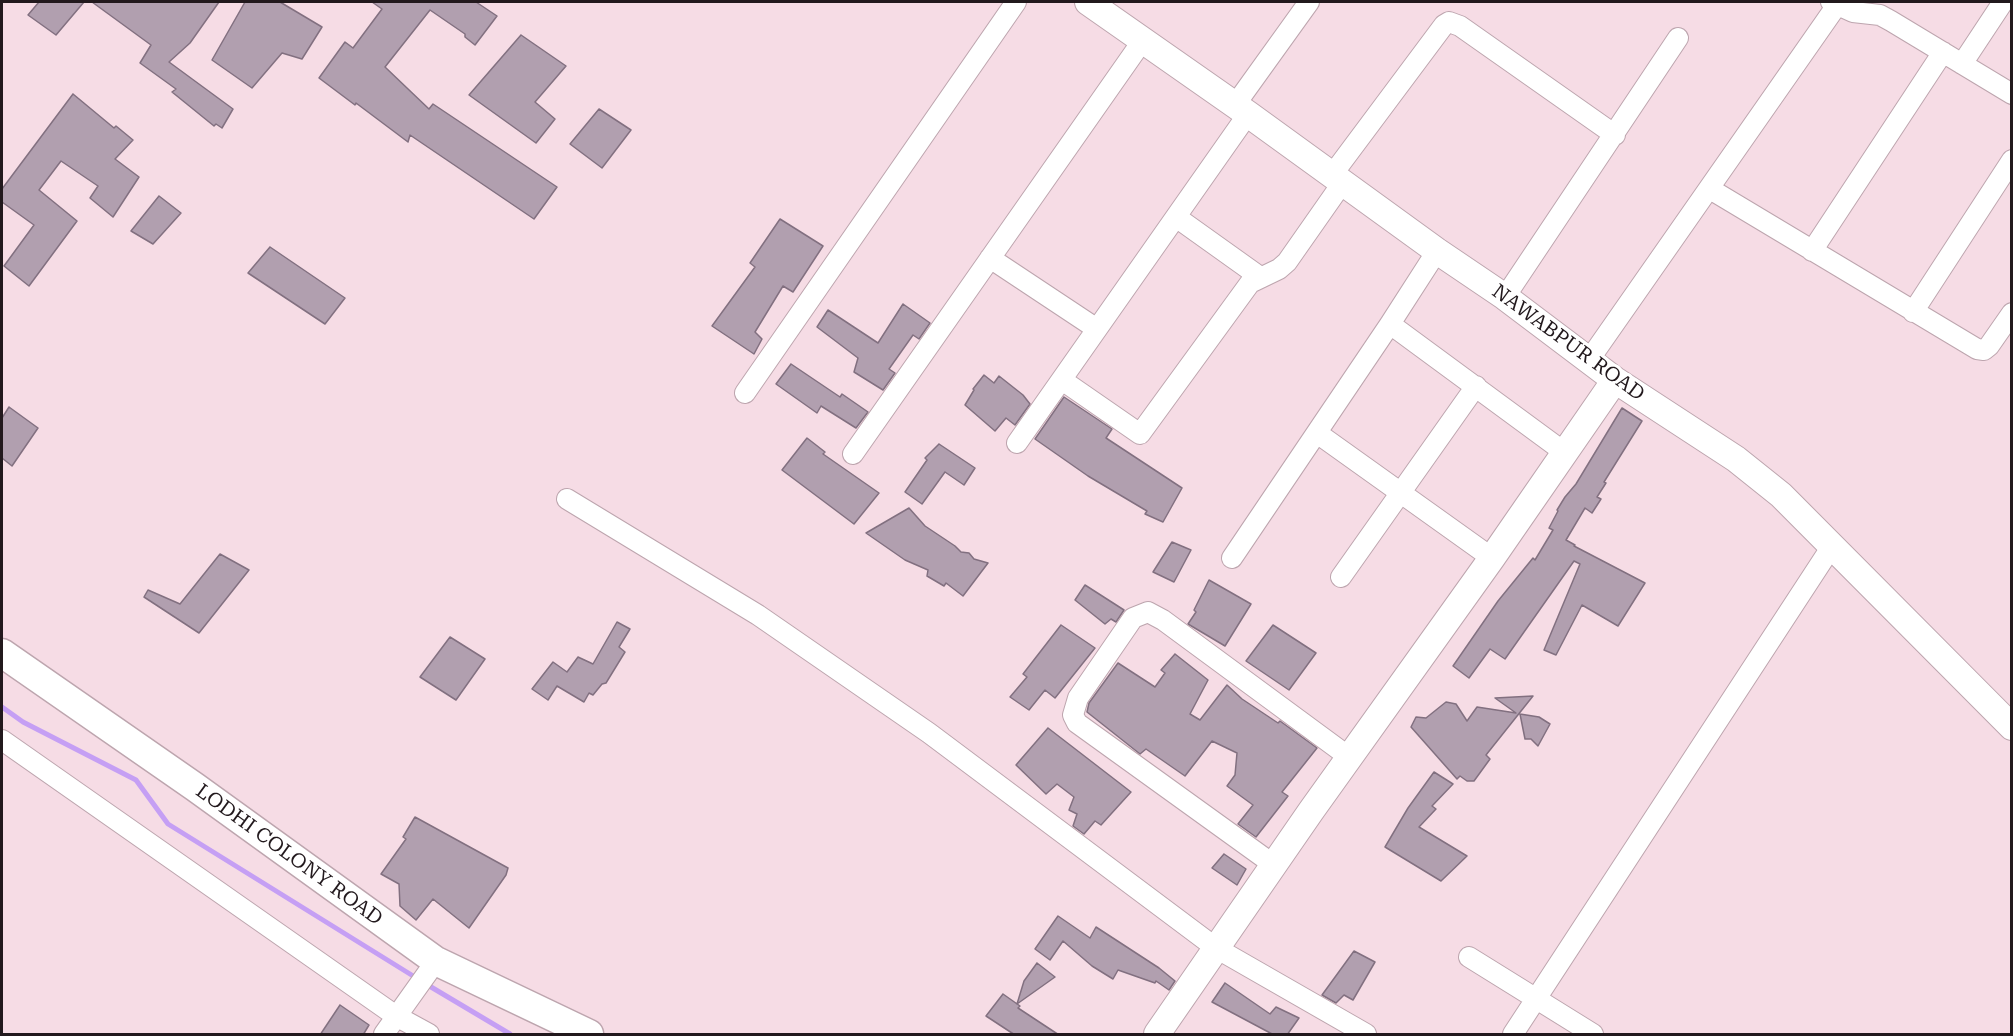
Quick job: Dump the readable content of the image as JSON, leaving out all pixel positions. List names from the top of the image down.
{
  "streets": {
    "main road": ["LODHI COLONY ROAD"],
    "street": ["NAWABPUR ROAD"]
  }
}
